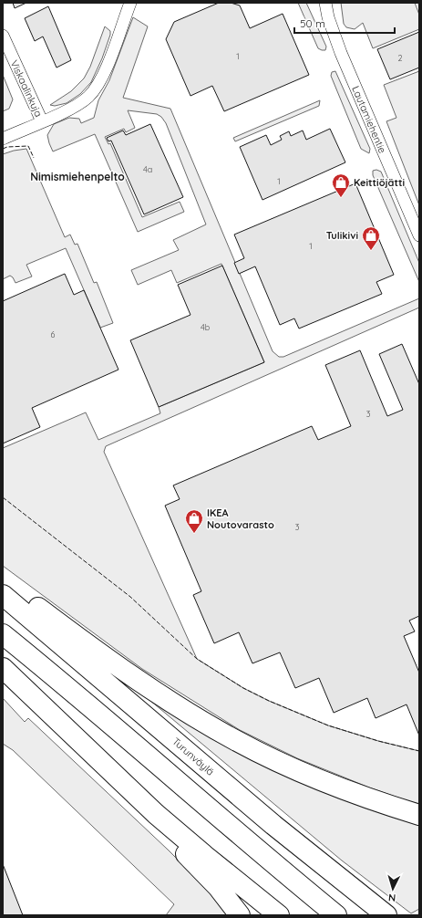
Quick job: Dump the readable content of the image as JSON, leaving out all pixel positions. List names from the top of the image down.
{
  "streets": {
    "highway": ["Turunväylä"],
    "street": ["Viskaalinkuja", "Lautamiehentie"]
  },
  "districts": ["Nimismiehenpelto"],
  "places": {
    "shop": ["Keittiöjätti", "Tulikivi", "IKEA Noutovarasto"]
  },
  "house_numbers": [
    "1",
    "2",
    "4a",
    "1",
    "1",
    "4b",
    "6",
    "3",
    "3"
  ],
  "scale_bar": "50 m",
  "north": "bottom"
}
